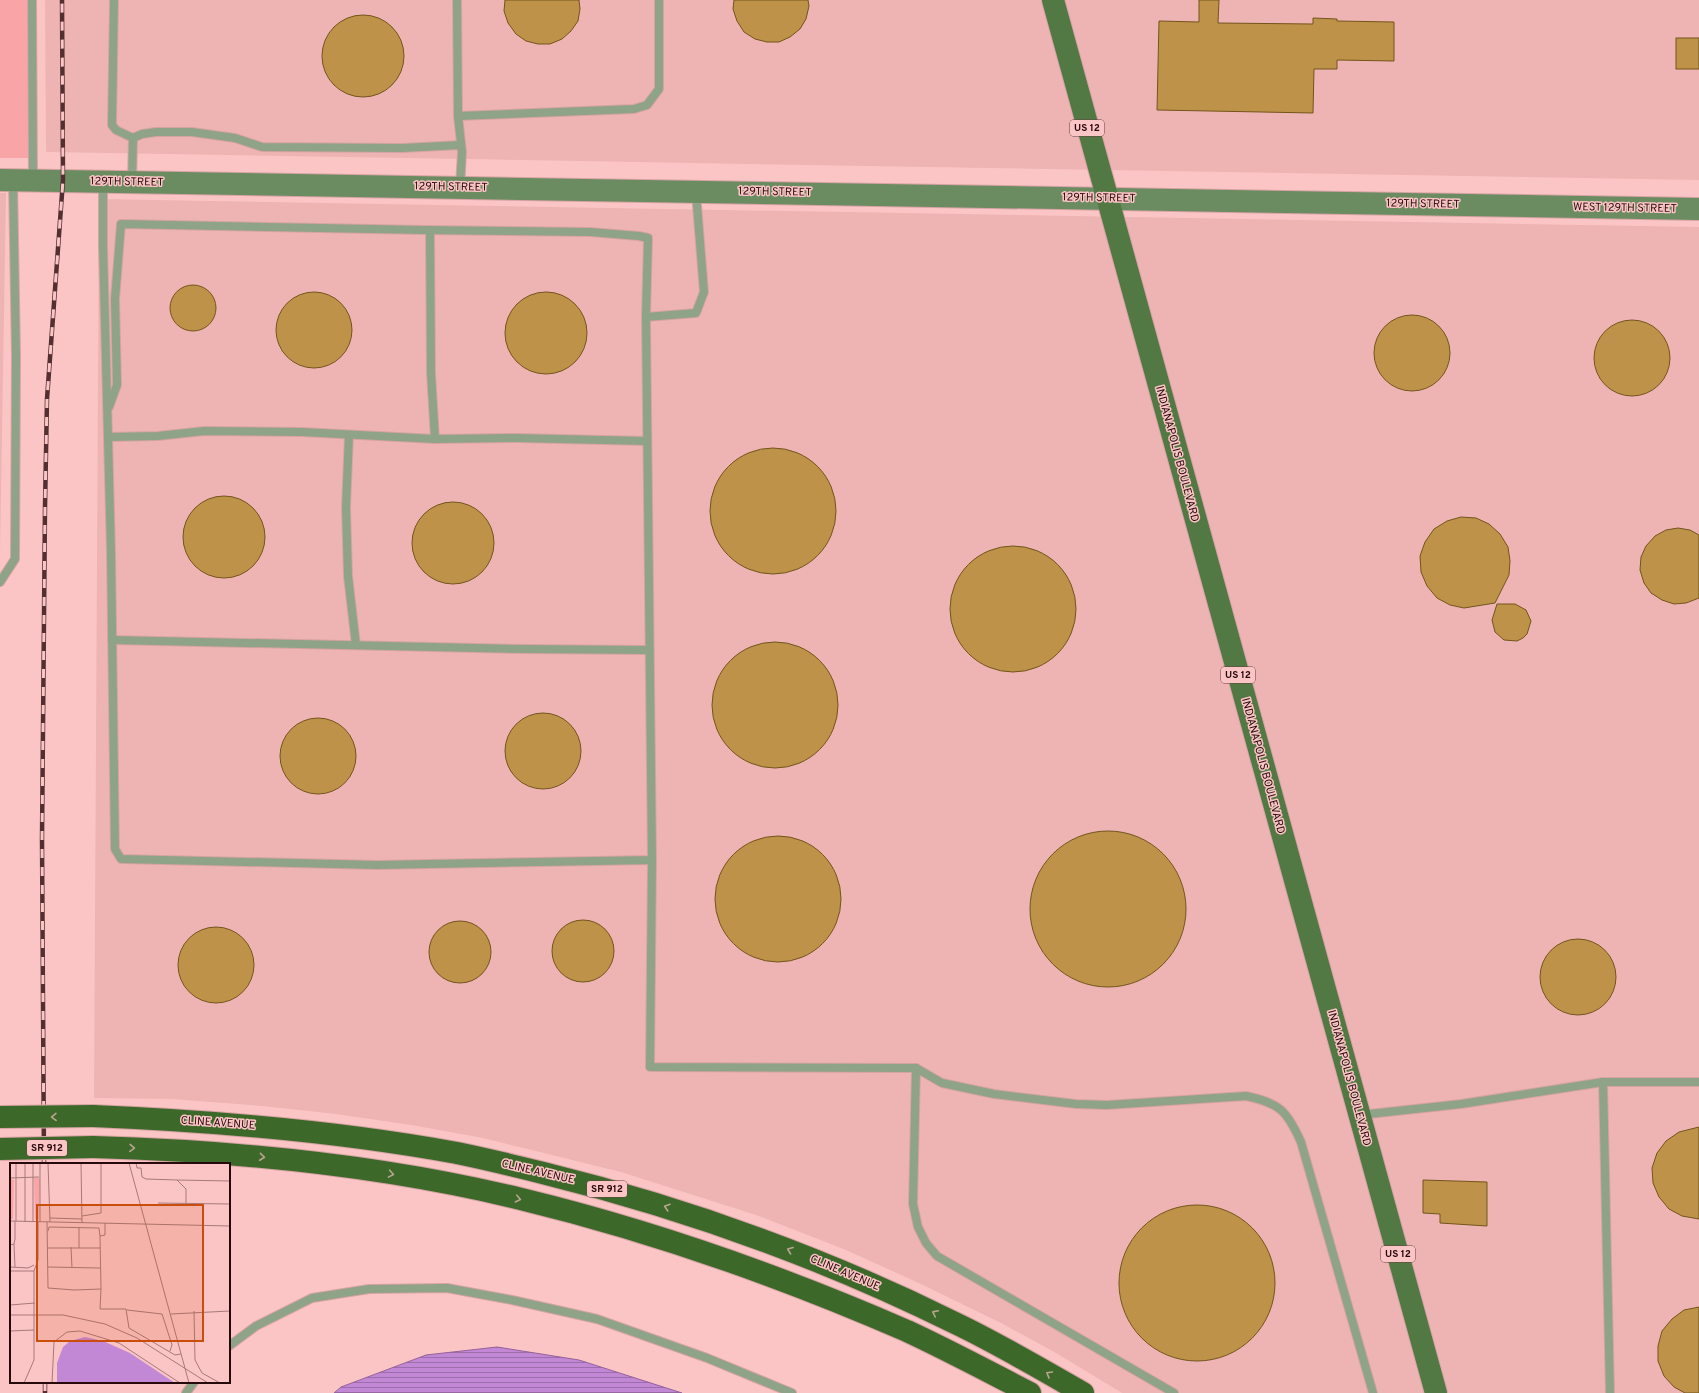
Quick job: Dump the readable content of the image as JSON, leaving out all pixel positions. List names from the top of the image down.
{
  "streets": {
    "highway": ["CLINE AVENUE", "SR 912"],
    "main road": [
      "US 12",
      "129TH STREET",
      "WEST 129TH STREET",
      "INDIANAPOLIS BOULEVARD"
    ]
  },
  "crossings": [
    ["129TH STREET", "WEST 129TH STREET"],
    ["129TH STREET", "INDIANAPOLIS BOULEVARD"]
  ]
}
